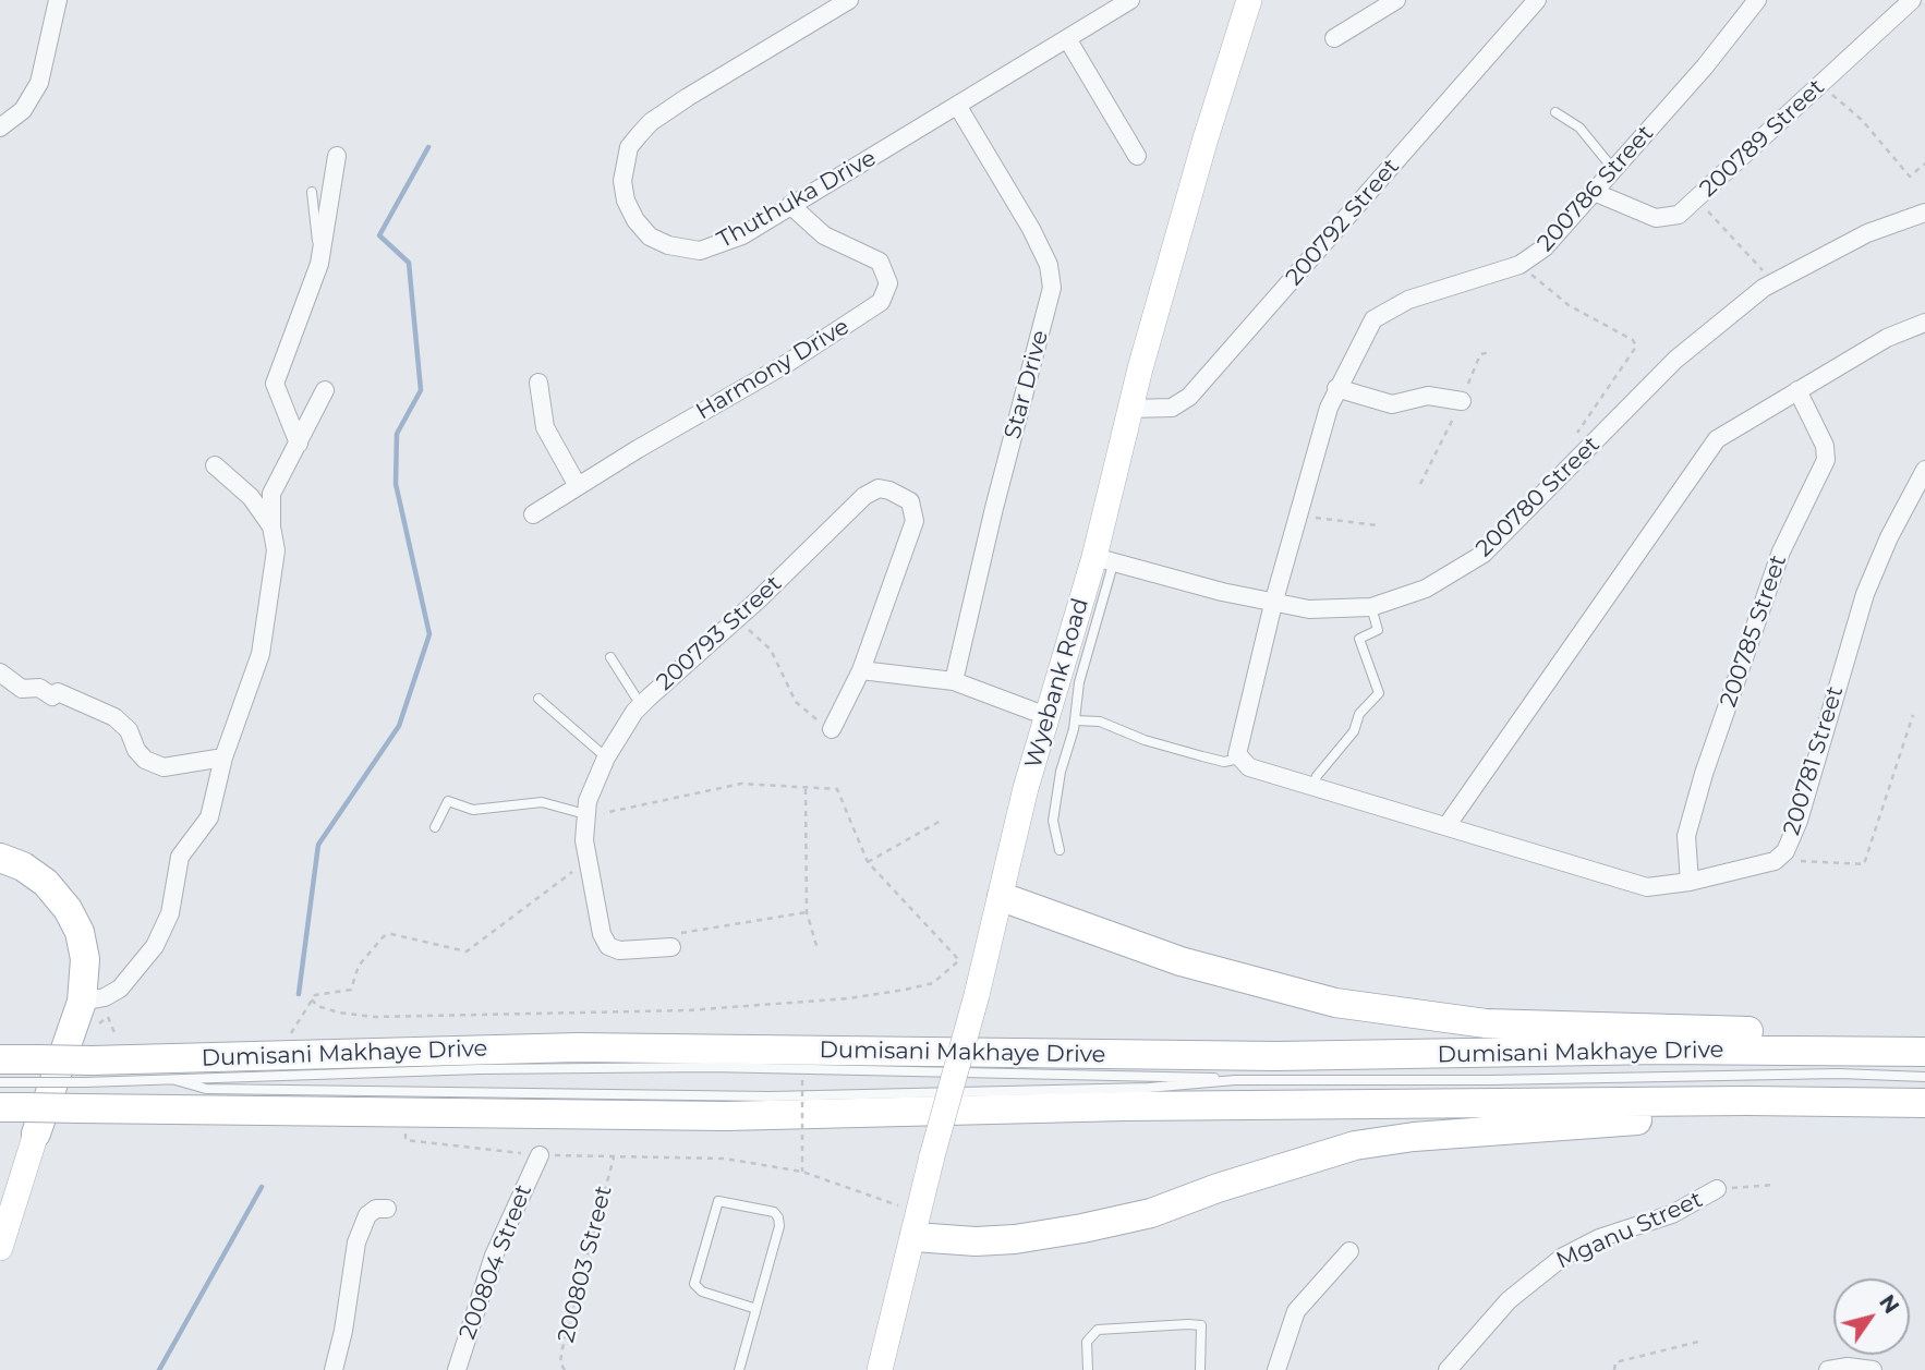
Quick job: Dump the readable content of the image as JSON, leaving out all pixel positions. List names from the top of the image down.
{
  "streets": {
    "main road": ["Dumisani Makhaye Drive"],
    "street": [
      "200789 Street",
      "200786 Street",
      "Thuthuka Drive",
      "200792 Street",
      "Harmony Drive",
      "Star Drive",
      "200780 Street",
      "200785 Street",
      "200793 Street",
      "Wyebank Road",
      "200781 Street",
      "Mganu Street",
      "200804 Street"
    ],
    "path": ["200803 Street"]
  },
  "crossings": [
    ["200789 Street", "200786 Street"],
    ["200786 Street", "200780 Street"],
    ["Thuthuka Drive", "Harmony Drive"],
    ["Thuthuka Drive", "Star Drive"],
    ["200792 Street", "Wyebank Road"],
    ["200780 Street", "Wyebank Road"],
    ["200785 Street", "200781 Street"]
  ],
  "north": "top right"
}
